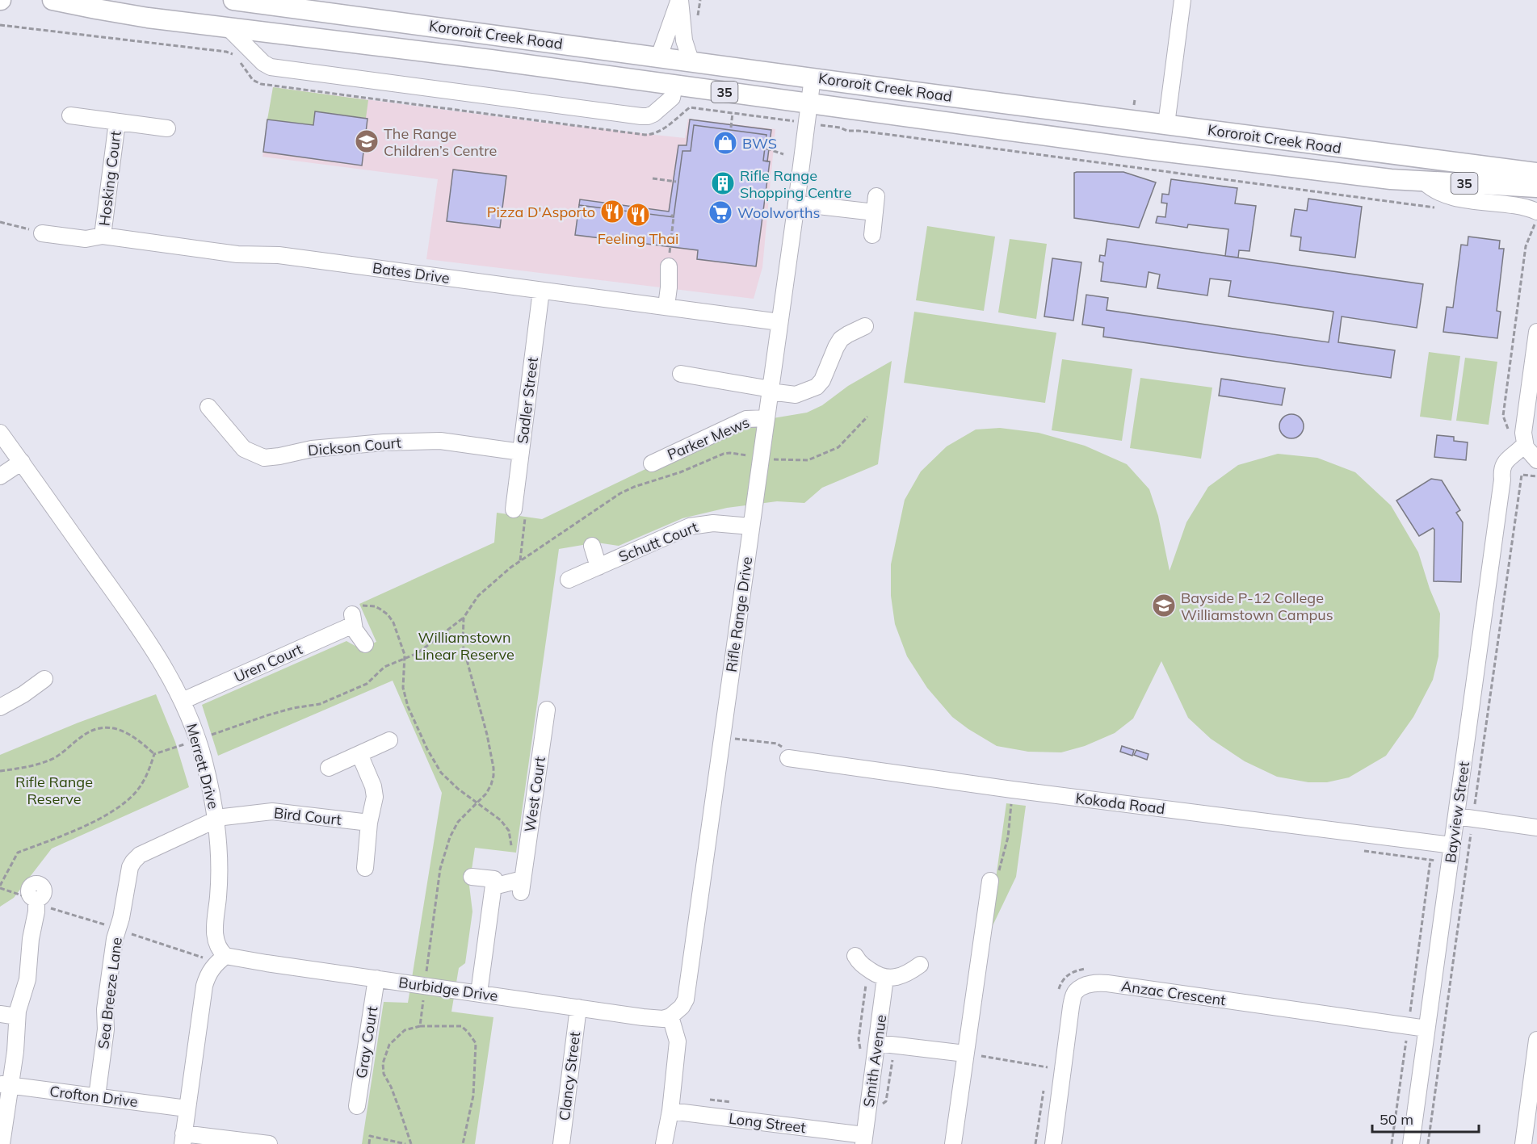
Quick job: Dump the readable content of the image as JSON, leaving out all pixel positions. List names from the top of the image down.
{
  "streets": {
    "main road": ["Kororoit Creek Road", "35"],
    "street": [
      "Hosking Court",
      "Bates Drive",
      "Sadler Street",
      "Parker Mews",
      "Dickson Court",
      "Schutt Court",
      "Rifle Range Drive",
      "Uren Court",
      "Merrett Drive",
      "West Court",
      "Kokoda Road",
      "Bayview Street",
      "Bird Court",
      "Burbidge Drive",
      "Sea Breeze Lane",
      "Anzac Crescent",
      "Gray Court",
      "Smith Avenue",
      "Clancy Street",
      "Crofton Drive",
      "Long Street"
    ]
  },
  "crossings": [
    ["Kororoit Creek Road", "Rifle Range Drive"],
    ["Hosking Court", "Bates Drive"],
    ["Bates Drive", "Sadler Street"],
    ["Bates Drive", "Rifle Range Drive"],
    ["Sadler Street", "Dickson Court"],
    ["Parker Mews", "Rifle Range Drive"],
    ["Schutt Court", "Rifle Range Drive"],
    ["Rifle Range Drive", "Burbidge Drive"],
    ["Uren Court", "Merrett Drive"],
    ["Merrett Drive", "Bird Court"],
    ["Merrett Drive", "Burbidge Drive"],
    ["Kokoda Road", "Bayview Street"],
    ["Bayview Street", "Anzac Crescent"],
    ["Bird Court", "Sea Breeze Lane"],
    ["Burbidge Drive", "Gray Court"],
    ["Burbidge Drive", "Clancy Street"],
    ["Sea Breeze Lane", "Crofton Drive"],
    ["Smith Avenue", "Long Street"]
  ],
  "parks": ["Williamstown Linear Reserve", "Rifle Range Reserve"],
  "places": {
    "school or university": ["The Range Children’s Centre", "Bayside P-12 College Williamstown Campus"],
    "shop": ["BWS"],
    "building": ["Rifle Range Shopping Centre"],
    "restaurant": ["Pizza D'Asporto", "Feeling Thai"],
    "supermarket": ["Woolworths"]
  },
  "scale_bar": "50 m"
}
